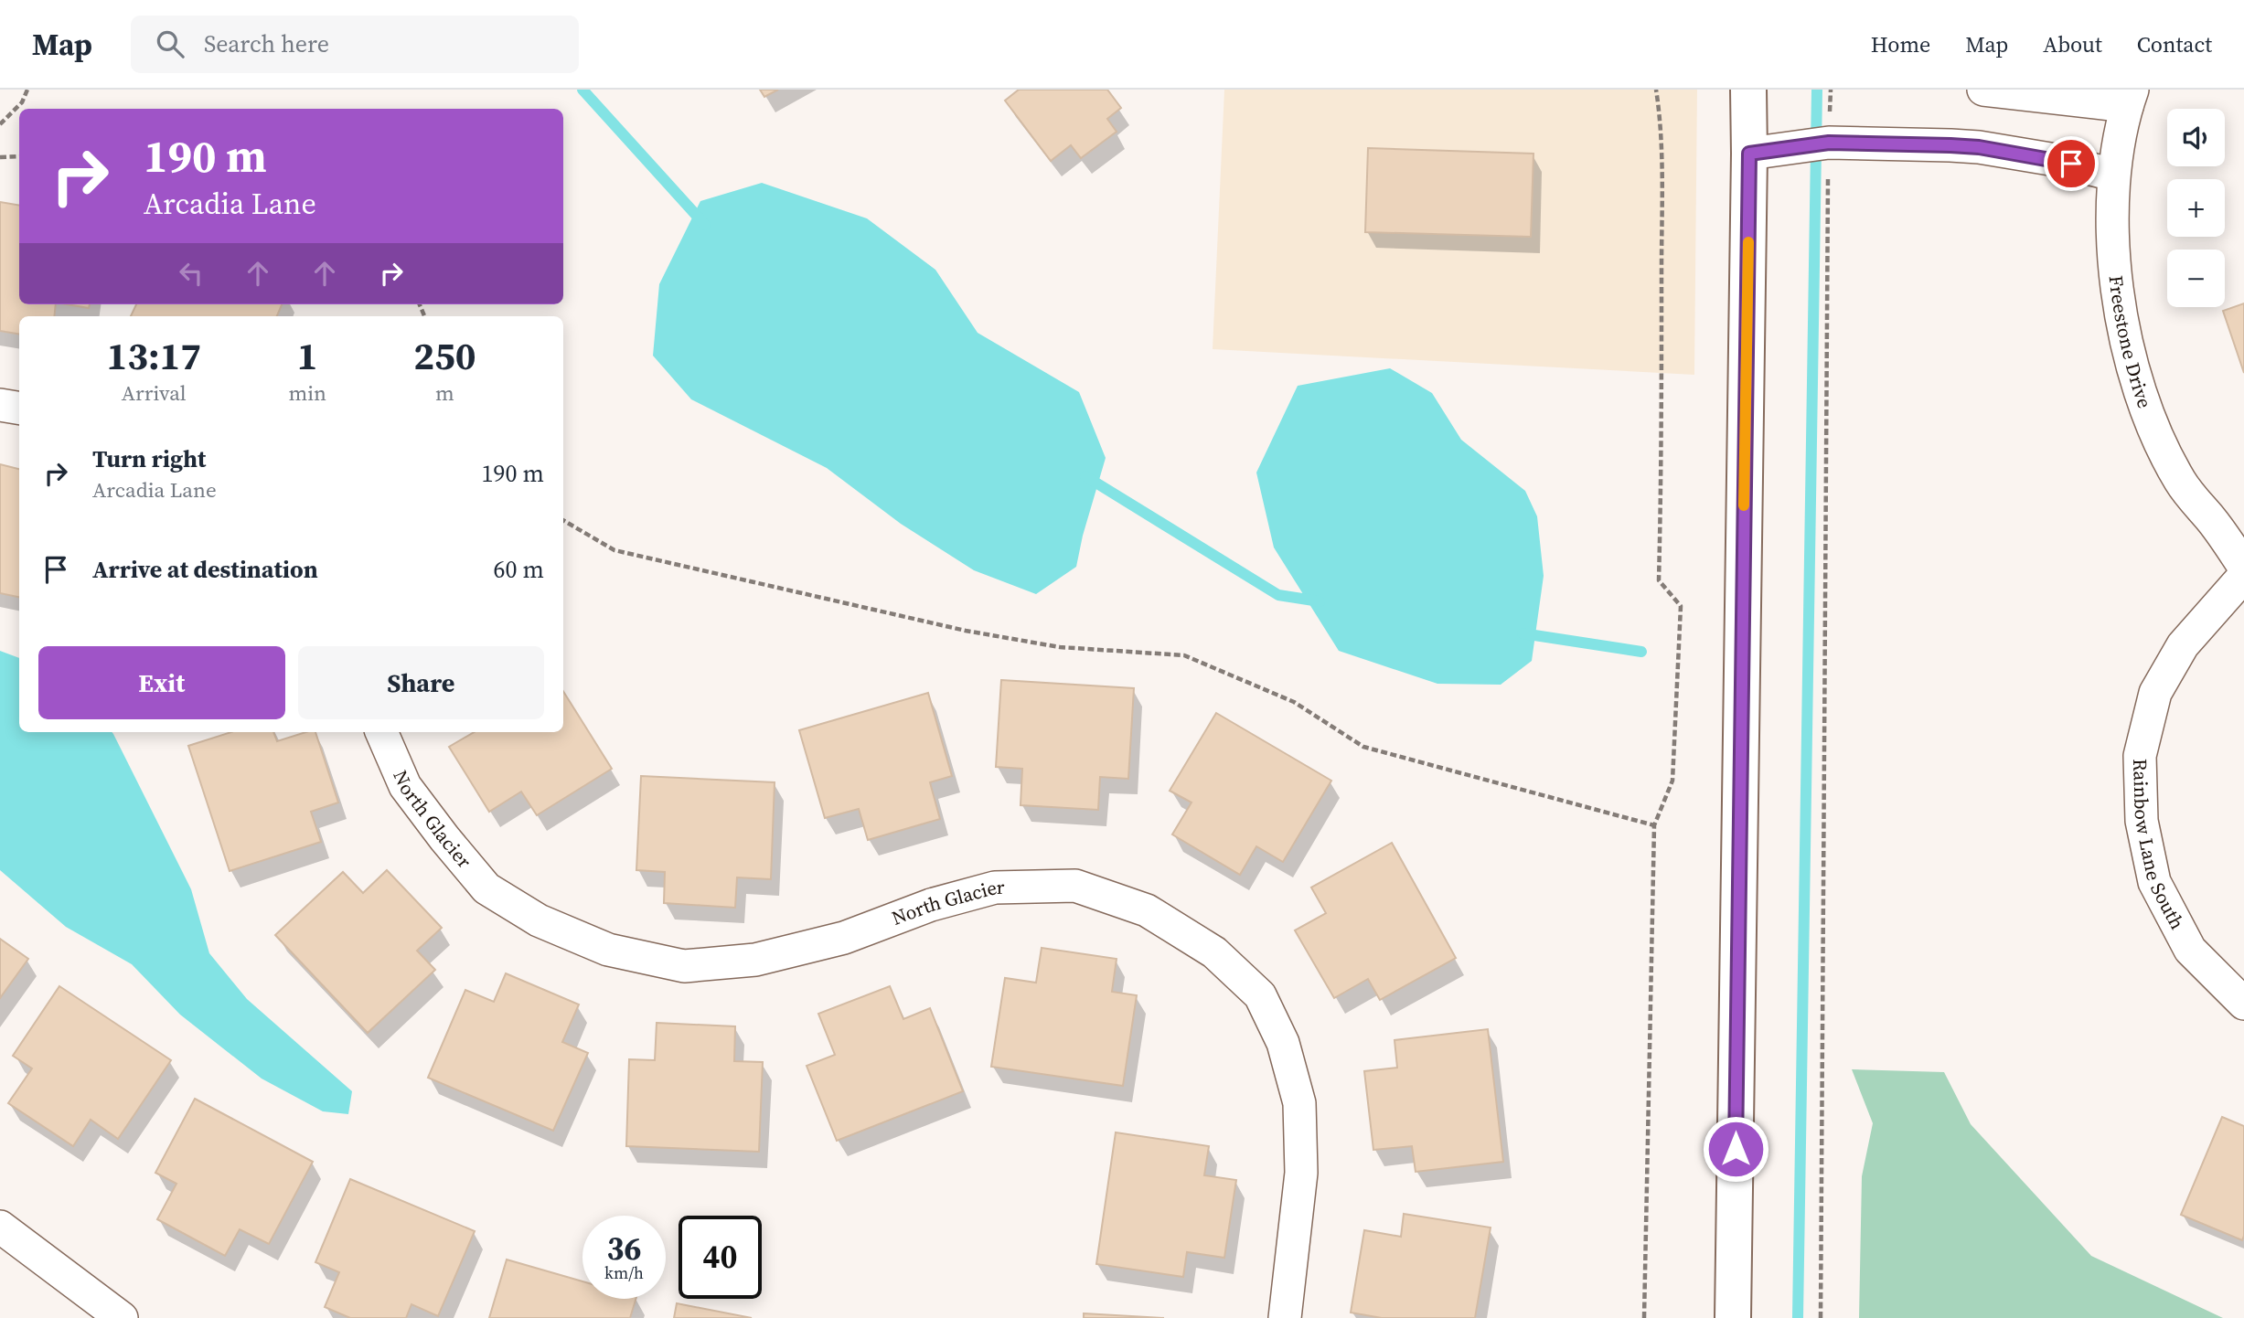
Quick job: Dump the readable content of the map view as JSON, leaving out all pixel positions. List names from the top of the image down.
{
  "streets": {
    "street": ["Freestone Drive", "North Glacier", "Rainbow Lane South"]
  },
  "page": {
    "header": "Map",
    "search": "Search here",
    "nav": [
      "Home",
      "Map",
      "About",
      "Contact"
    ],
    "map_buttons": ["+", "−"],
    "turn": ["190 m", "Arcadia Lane"],
    "eta": [
      "13:17",
      "Arrival",
      "1",
      "min",
      "250",
      "m"
    ],
    "list": [
      {
        "name": "Turn right",
        "note": "Arcadia Lane",
        "value": "190 m"
      },
      {
        "name": "Arrive at destination",
        "value": "60 m"
      }
    ],
    "buttons": ["Exit", "Share"],
    "speed": "36 km/h",
    "limit": "40"
  }
}
